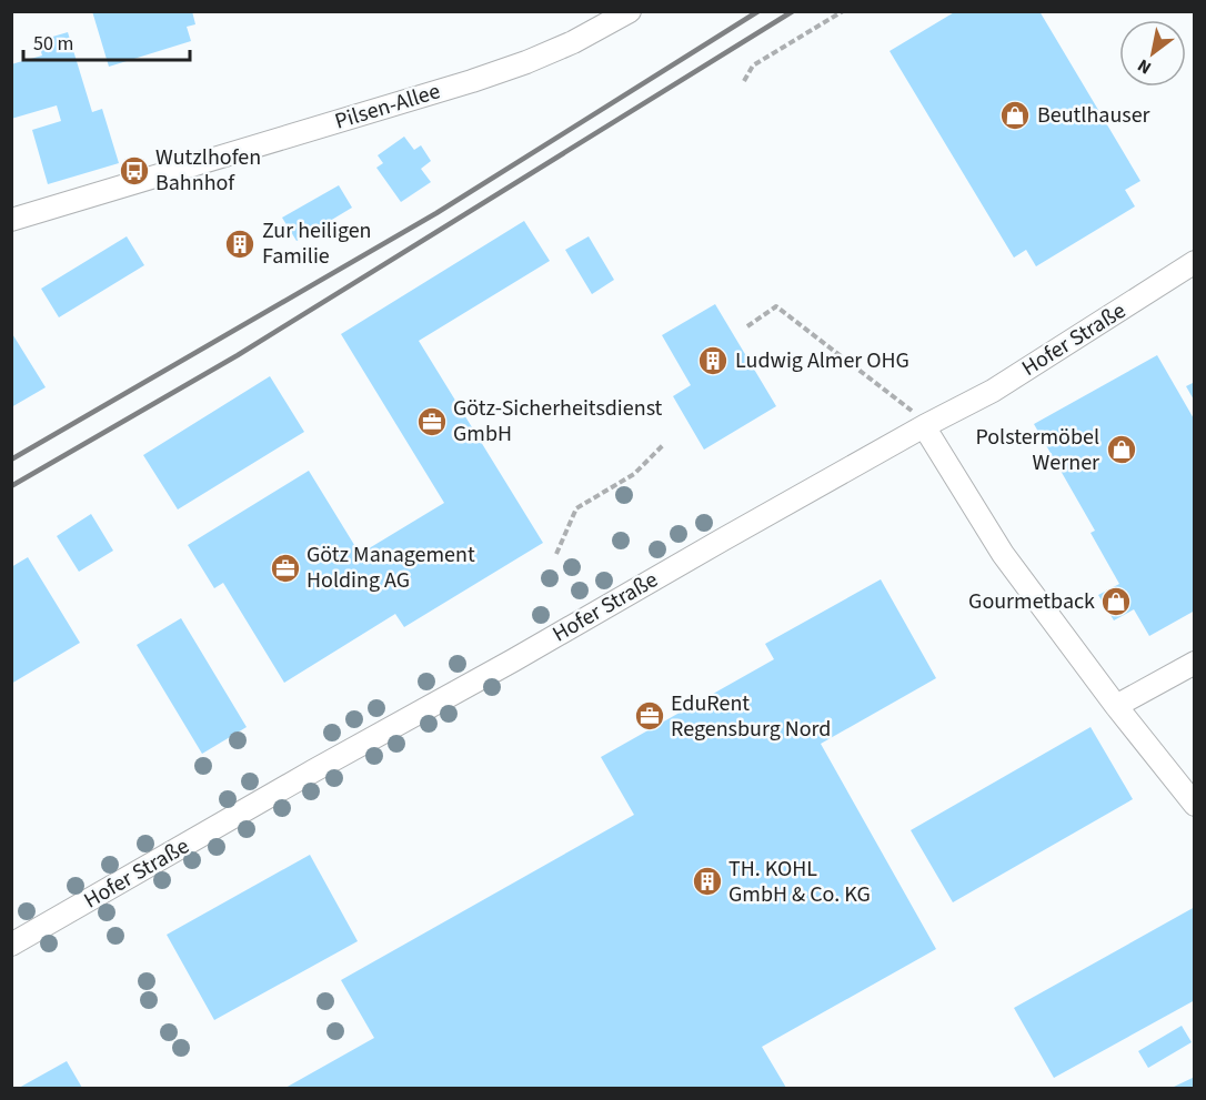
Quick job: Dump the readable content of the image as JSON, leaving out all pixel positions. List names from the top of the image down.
{
  "streets": {
    "street": ["Pilsen-Allee", "Hofer Straße"]
  },
  "places": {
    "shop": ["Beutlhauser", "Polstermöbel Werner", "Gourmetback"],
    "bus stop": ["Wutzlhofen Bahnhof"],
    "building": ["Zur heiligen Familie", "Ludwig Almer OHG", "TH. KOHL GmbH & Co. KG"],
    "office": ["Götz-Sicherheitsdienst GmbH", "Götz Management Holding AG", "EduRent Regensburg Nord"]
  },
  "scale_bar": "50 m",
  "north": "bottom left"
}
